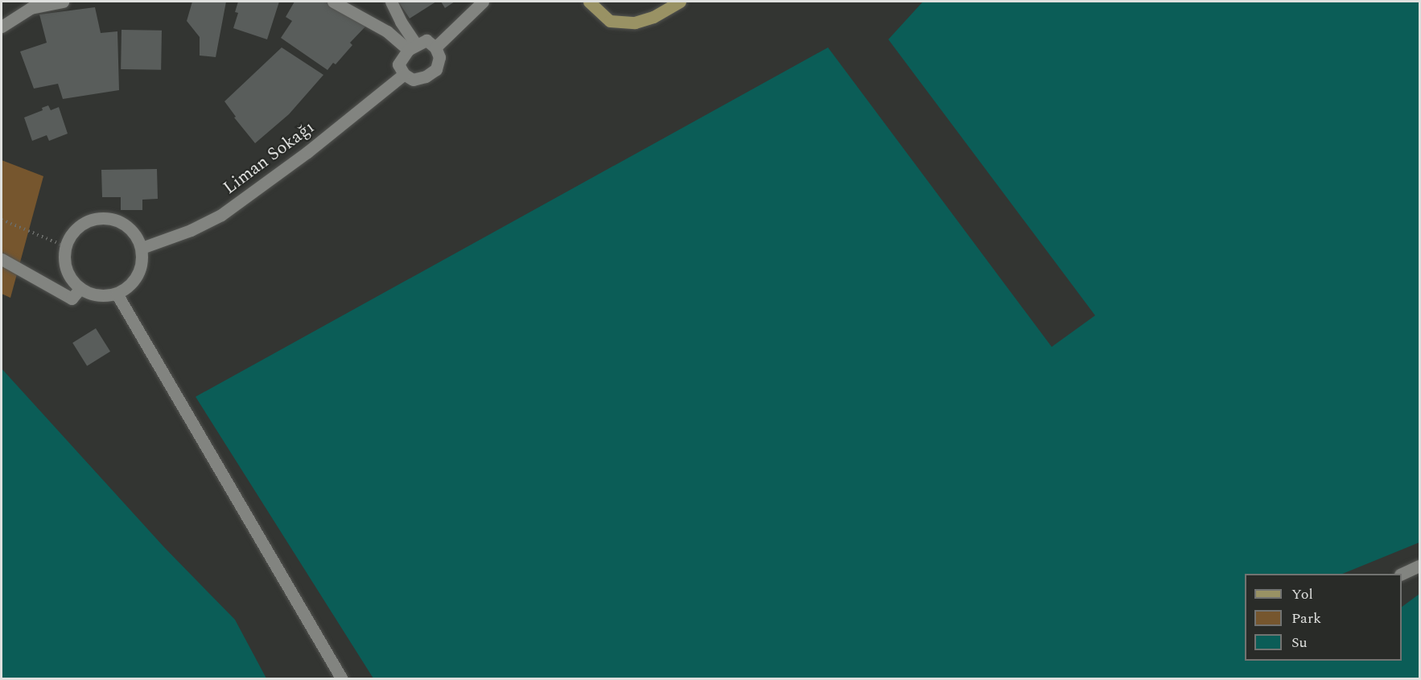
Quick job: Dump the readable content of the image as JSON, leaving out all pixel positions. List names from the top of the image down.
{
  "streets": {
    "street": ["Liman Sokağı"]
  },
  "legend": ["Yol", "Park", "Su"]
}
